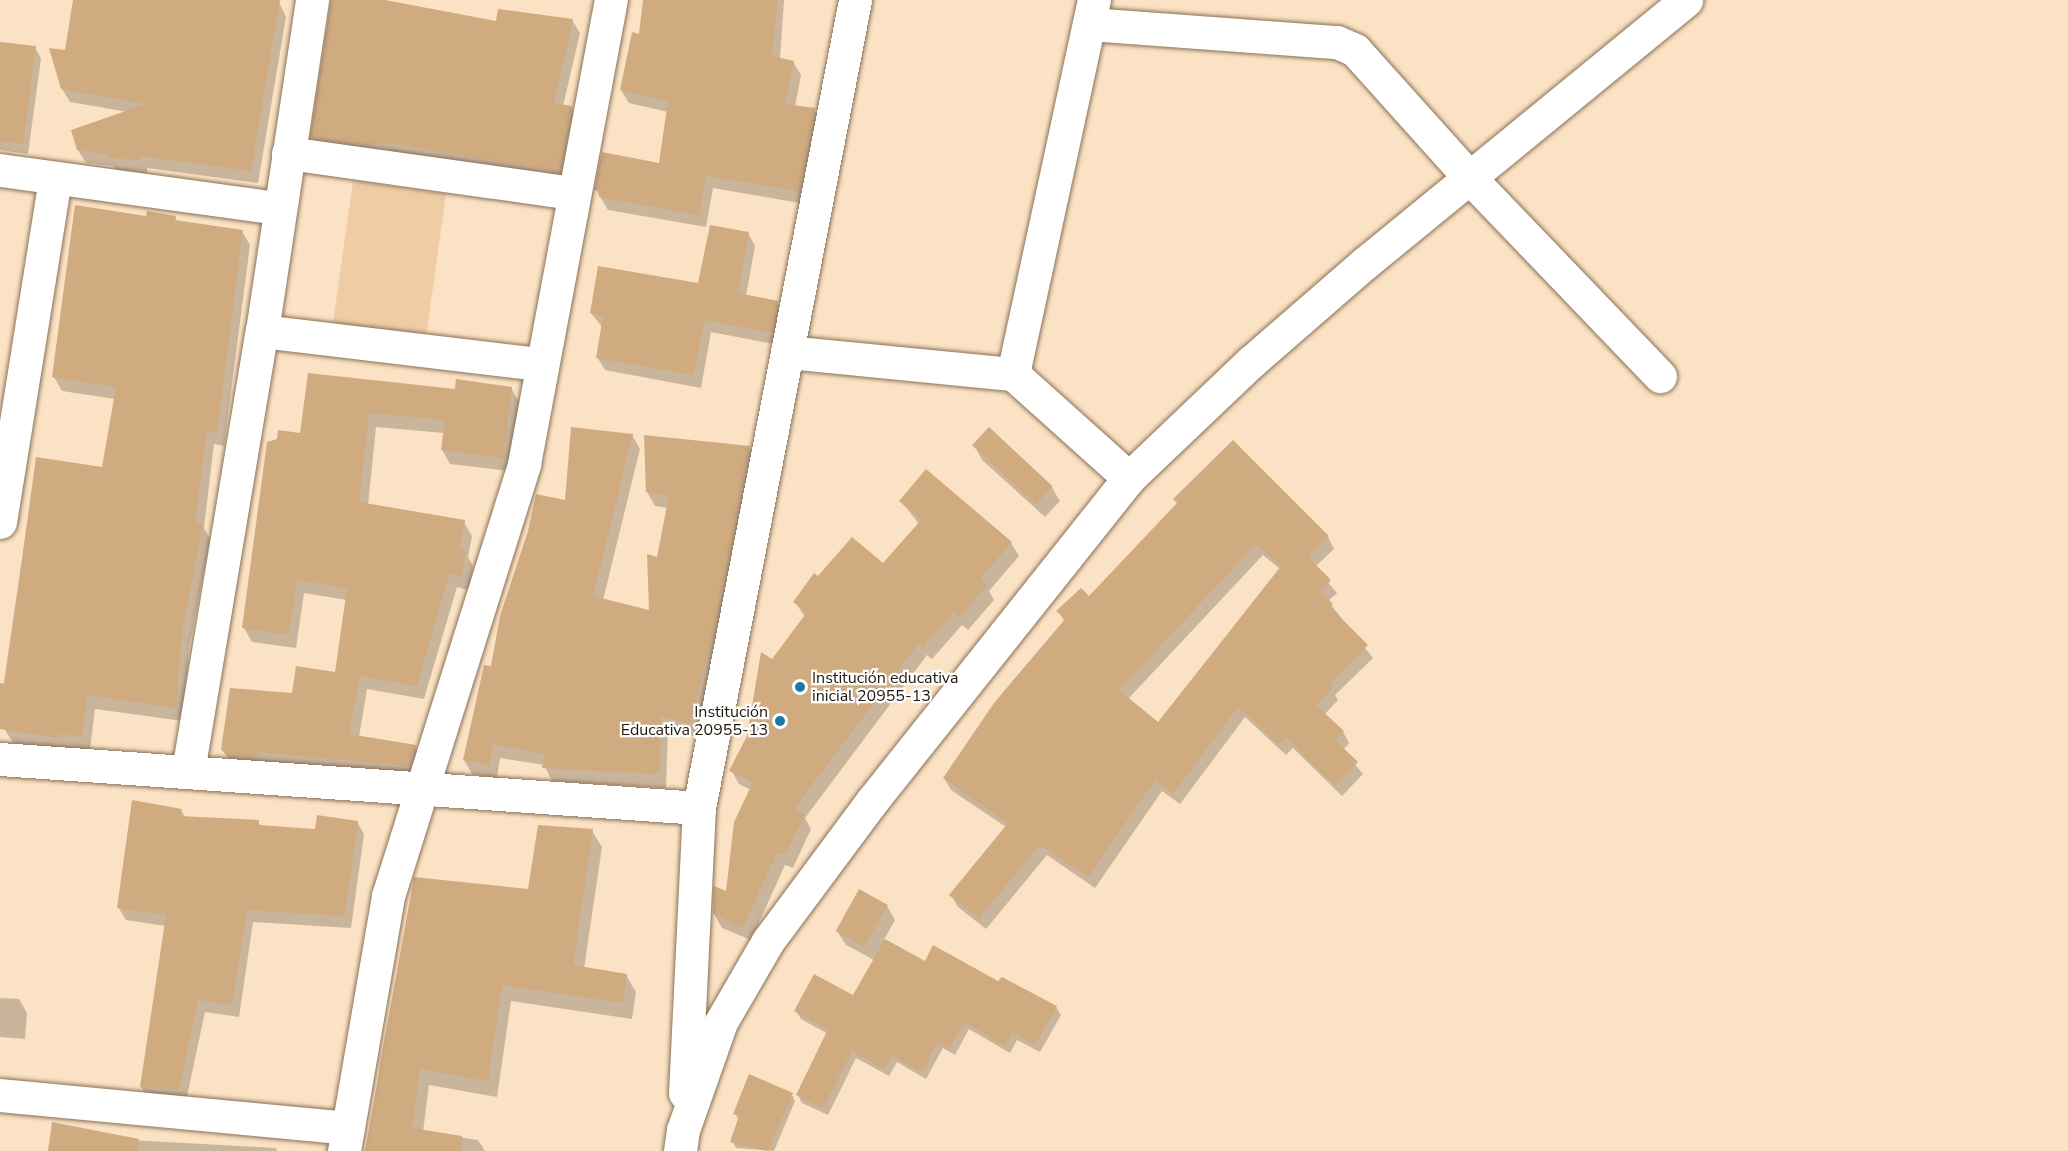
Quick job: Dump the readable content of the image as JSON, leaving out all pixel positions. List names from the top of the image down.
{
  "places": ["Institución educativa inicial 20955-13", "Institución Educativa 20955-13"]
}
